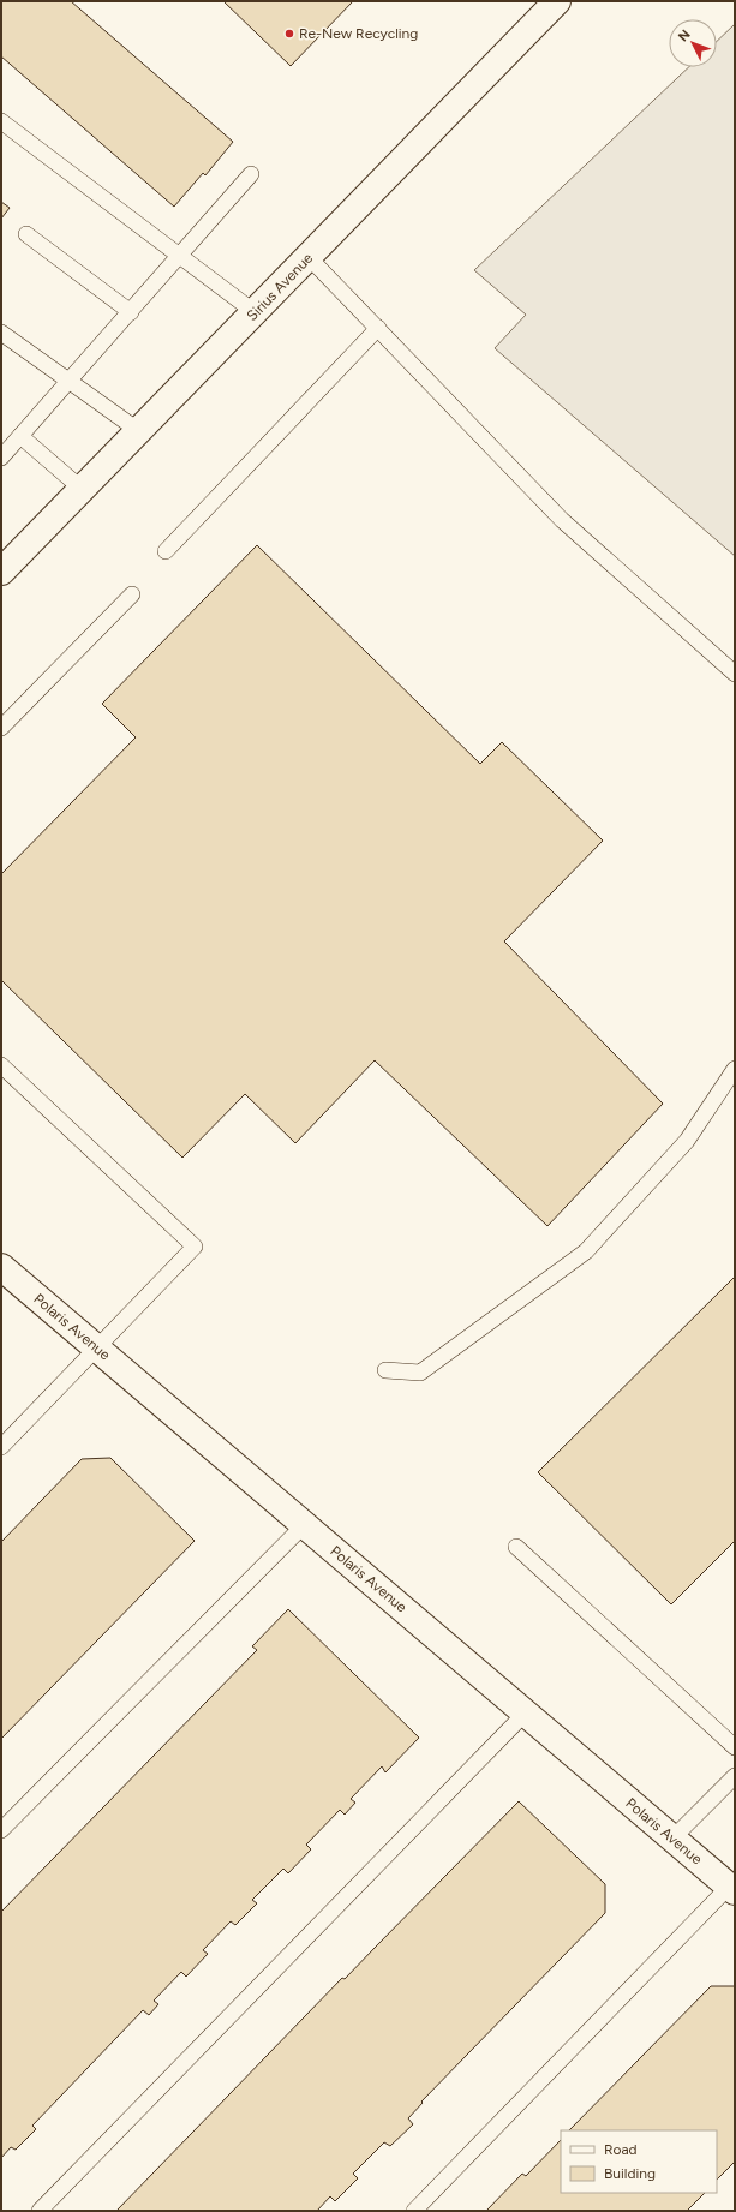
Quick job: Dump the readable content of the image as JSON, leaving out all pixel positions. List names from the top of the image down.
{
  "streets": {
    "street": ["Sirius Avenue", "Polaris Avenue"]
  },
  "places": ["Re-New Recycling"],
  "legend": ["Road", "Building"],
  "north": "top left"
}
